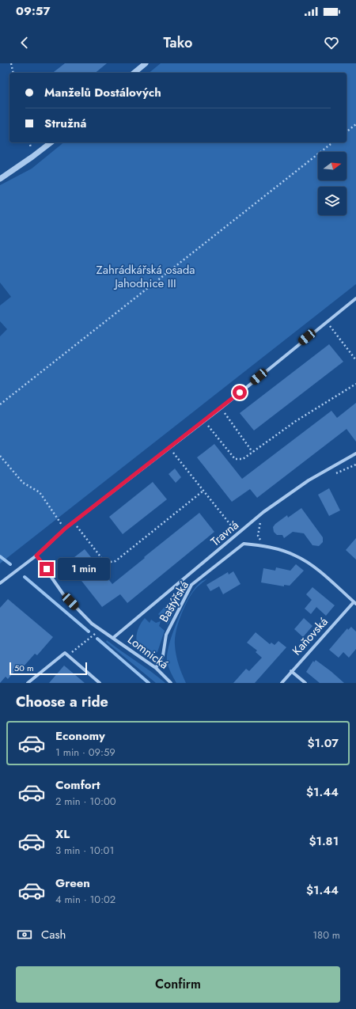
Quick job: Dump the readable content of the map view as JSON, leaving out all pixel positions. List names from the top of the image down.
{
  "streets": {
    "street": [
      "Travná",
      "Baštýřská",
      "Kaňovská",
      "Lomnická"
    ]
  },
  "crossings": [
    ["Travná", "Lomnická"],
    ["Baštýřská", "Kaňovská"],
    ["Baštýřská", "Lomnická"]
  ],
  "parks": ["Zahrádkářská osada Jahodnice III"],
  "scale_bar": "50 m",
  "north": "right",
  "page": {
    "status": "09:57",
    "header": "Tako",
    "banner": ["Manželů Dostálových", "Stružná"],
    "bubble": "1 min",
    "scale": "50 m",
    "heading": "Choose a ride",
    "list": [
      {
        "name": "Economy",
        "note": "1 min · 09:59",
        "value": "$1.07"
      },
      {
        "name": "Comfort",
        "note": "2 min · 10:00",
        "value": "$1.44"
      },
      {
        "name": "XL",
        "note": "3 min · 10:01",
        "value": "$1.81"
      },
      {
        "name": "Green",
        "note": "4 min · 10:02",
        "value": "$1.44"
      }
    ],
    "pay": ["Cash", "180 m"],
    "buttons": "Confirm"
  }
}
